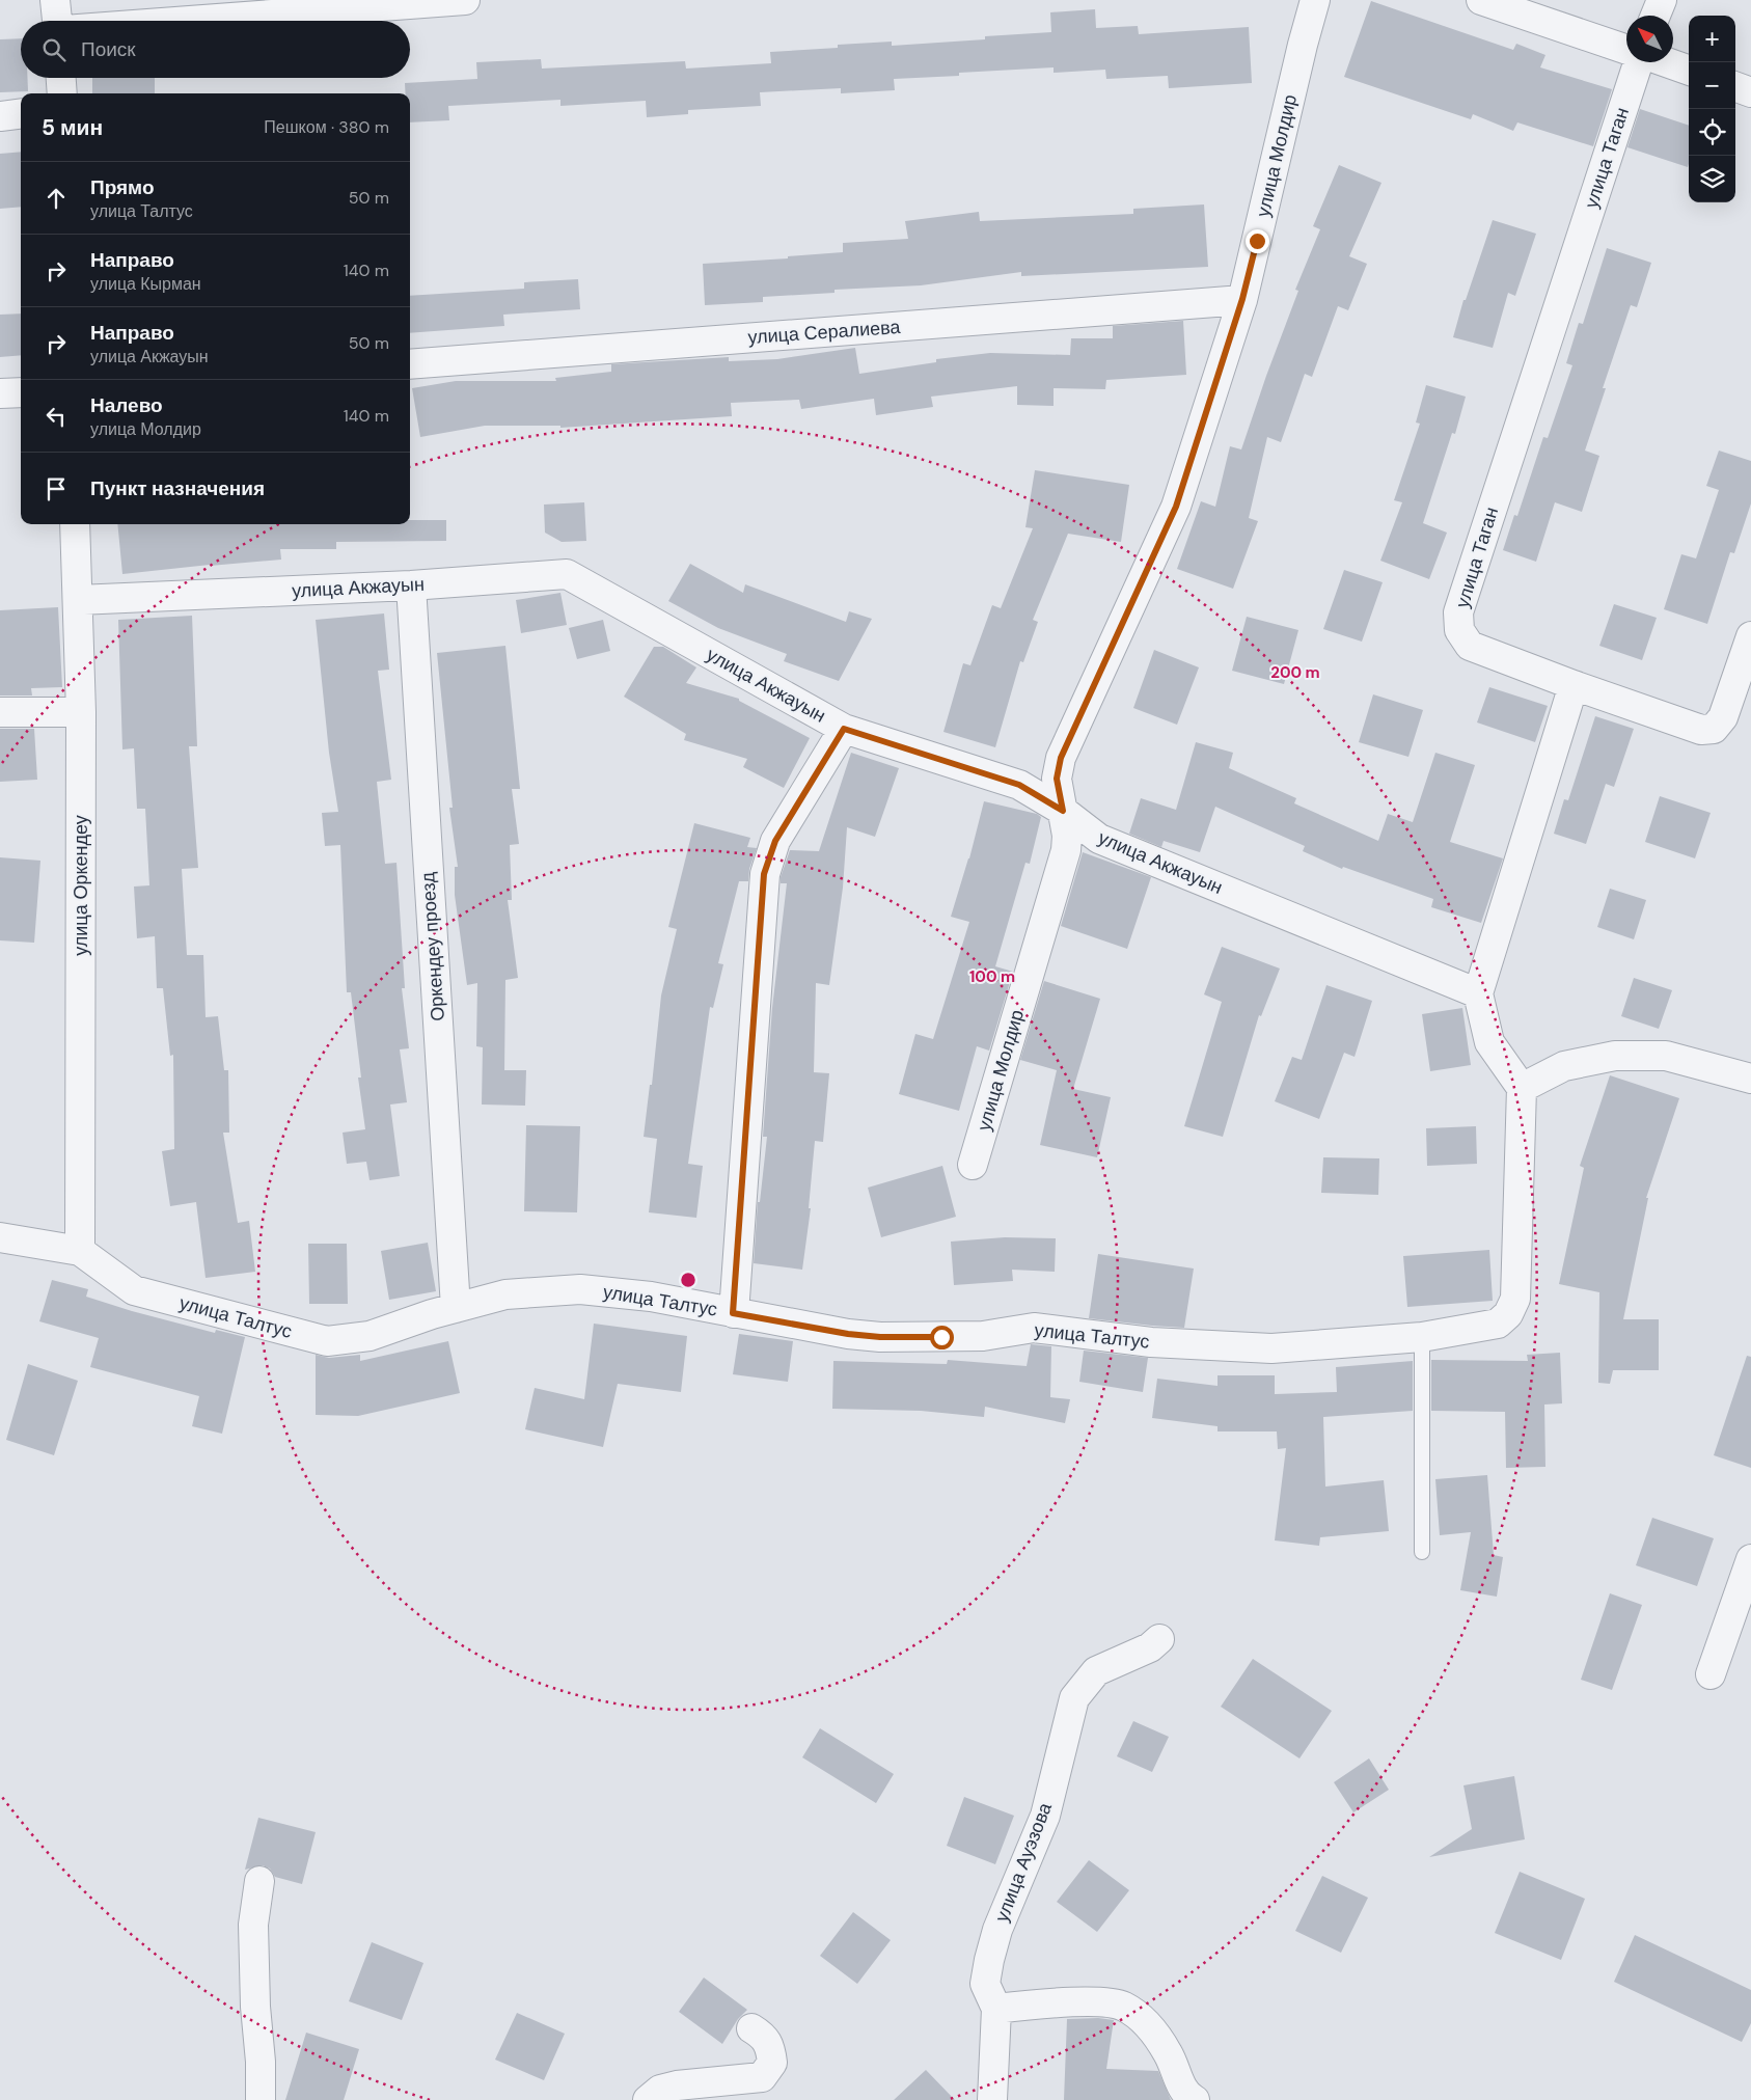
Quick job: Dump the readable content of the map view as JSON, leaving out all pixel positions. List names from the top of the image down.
{
  "streets": {
    "street": [
      "улица Молдир",
      "улица Таган",
      "улица Сералиева",
      "улица Акжауын",
      "улица Оркендеу",
      "Оркендеу проезд",
      "улица Талтус",
      "улица Ауэзова"
    ]
  },
  "crossings": [
    ["улица Молдир", "улица Сералиева"],
    ["улица Молдир", "улица Акжауын"],
    ["улица Акжауын", "улица Оркендеу"],
    ["улица Акжауын", "Оркендеу проезд"],
    ["улица Оркендеу", "улица Талтус"],
    ["Оркендеу проезд", "улица Талтус"]
  ],
  "north": "top left",
  "page": {
    "map_buttons": ["+", "−"],
    "search": "Поиск",
    "heading": ["5 мин", "Пешком · 380 m"],
    "list": [
      ["Прямо", "улица Талтус", "50 m"],
      ["Направо", "улица Кырман", "140 m"],
      ["Направо", "улица Акжауын", "50 m"],
      ["Налево", "улица Молдир", "140 m"],
      "Пункт назначения"
    ]
  },
  "rings": ["200 m", "100 m"]
}
